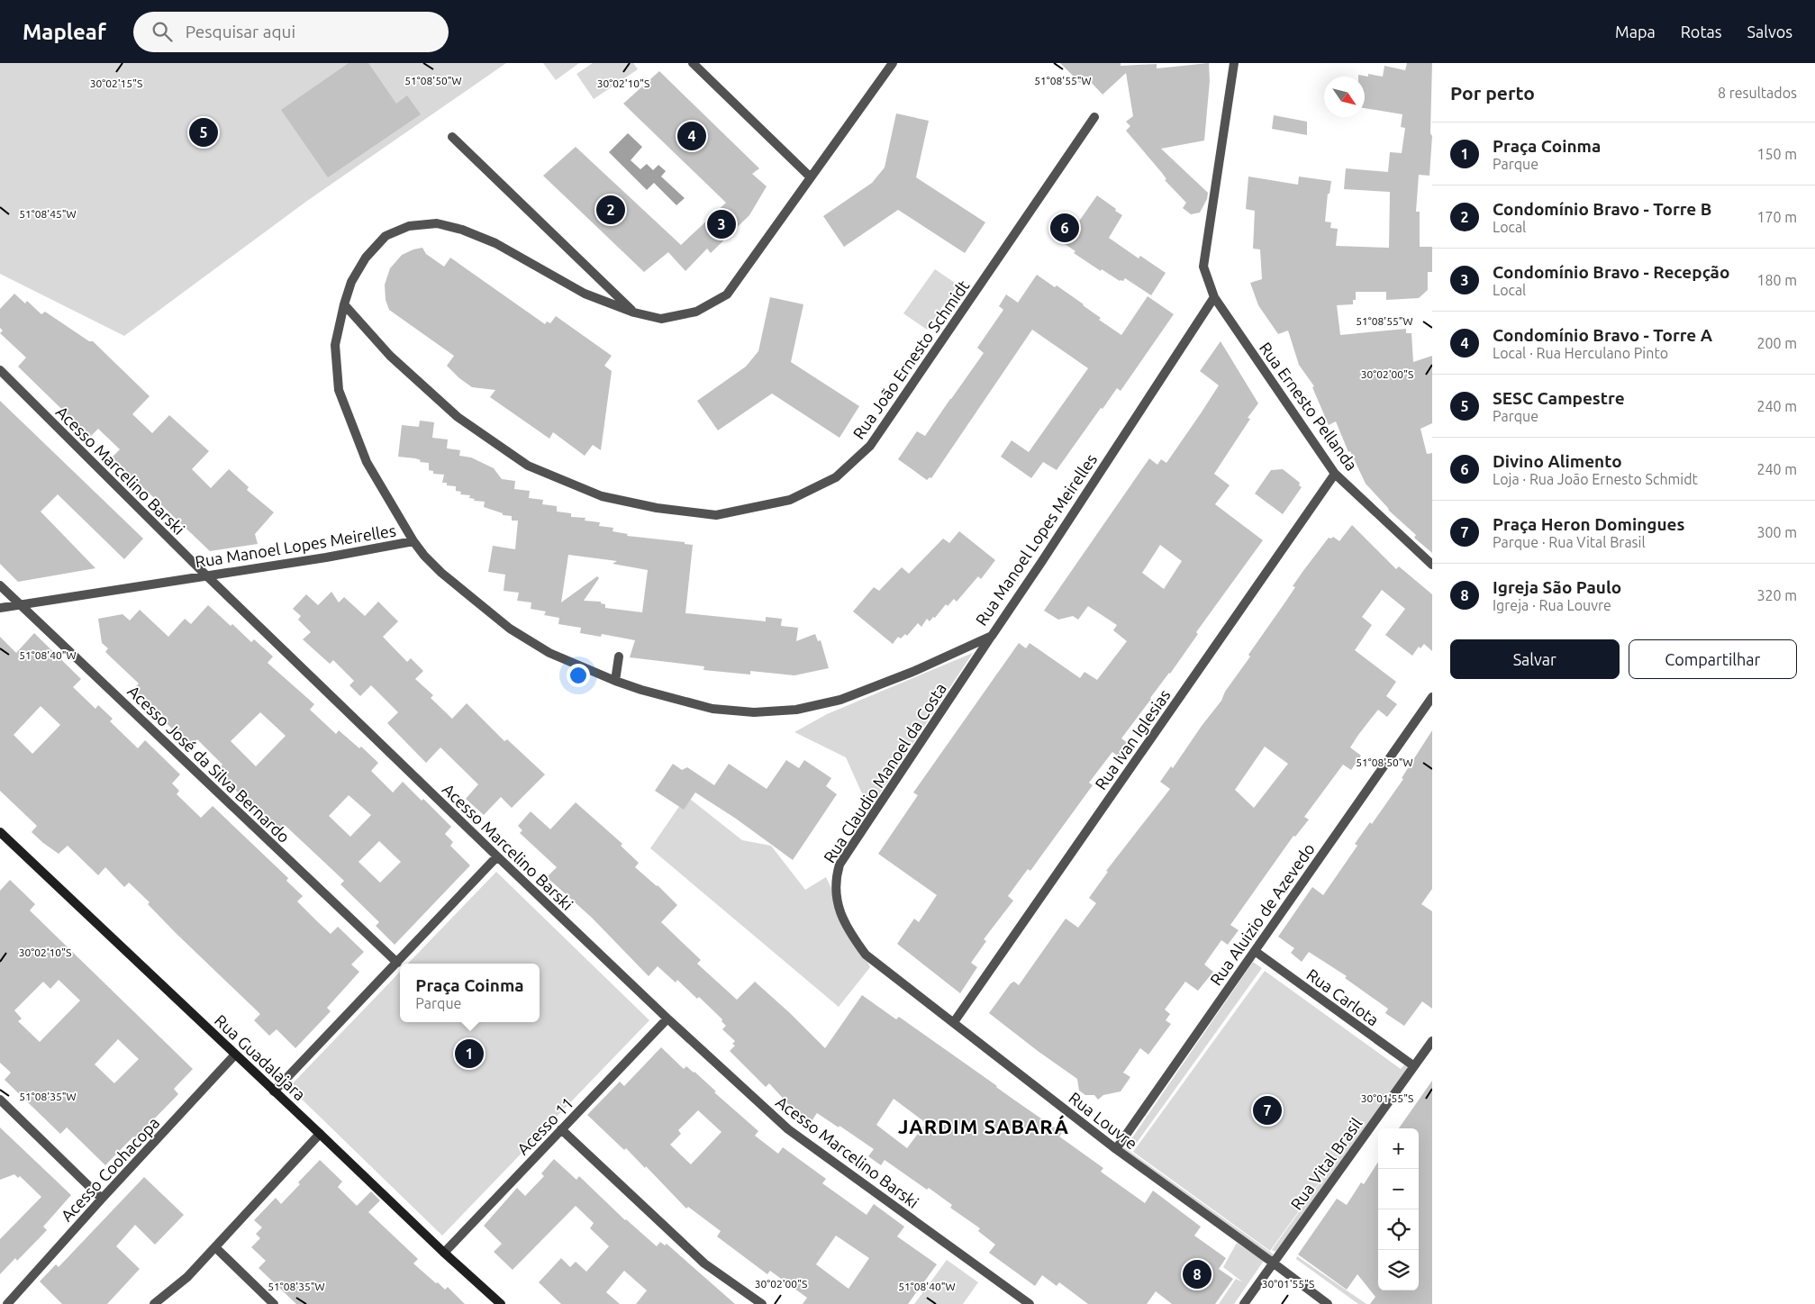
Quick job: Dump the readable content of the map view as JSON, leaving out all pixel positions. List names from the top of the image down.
{
  "streets": {
    "main road": ["Rua Guadalajara"],
    "street": [
      "Rua João Ernesto Schmidt",
      "Rua Ernesto Pellanda",
      "Acesso Marcelino Barski",
      "Rua Manoel Lopes Meirelles",
      "Rua Ivan Iglesias",
      "Acesso José da Silva Bernardo",
      "Rua Claudio Manoel da Costa",
      "Rua Aluizio de Azevedo",
      "Rua Carlota",
      "Rua Louvre",
      "Acesso 11",
      "Rua Vital Brasil",
      "Acesso Coohacopa"
    ]
  },
  "crossings": [
    ["Rua Ernesto Pellanda", "Rua Manoel Lopes Meirelles"],
    ["Rua Ernesto Pellanda", "Rua Ivan Iglesias"],
    ["Acesso Marcelino Barski", "Rua Manoel Lopes Meirelles"],
    ["Acesso Marcelino Barski", "Acesso 11"],
    ["Rua Manoel Lopes Meirelles", "Acesso José da Silva Bernardo"],
    ["Rua Manoel Lopes Meirelles", "Rua Claudio Manoel da Costa"],
    ["Rua Ivan Iglesias", "Rua Louvre"],
    ["Rua Claudio Manoel da Costa", "Rua Louvre"],
    ["Rua Aluizio de Azevedo", "Rua Carlota"],
    ["Rua Aluizio de Azevedo", "Rua Louvre"],
    ["Rua Carlota", "Rua Vital Brasil"],
    ["Rua Guadalajara", "Acesso 11"],
    ["Rua Guadalajara", "Acesso Coohacopa"],
    ["Rua Louvre", "Rua Vital Brasil"]
  ],
  "districts": ["JARDIM SABARÁ"],
  "north": "bottom right",
  "page": {
    "header": "Mapleaf",
    "search": "Pesquisar aqui",
    "nav": ["Mapa", "Rotas", "Salvos"],
    "heading": ["Por perto", "8 resultados"],
    "pins": [
      "5",
      "4",
      "2",
      "3",
      "6",
      "1",
      "7",
      "8"
    ],
    "list": [
      {
        "mark": "1",
        "name": "Praça Coinma",
        "note": "Parque",
        "value": "150 m"
      },
      {
        "mark": "2",
        "name": "Condomínio Bravo - Torre B",
        "note": "Local",
        "value": "170 m"
      },
      {
        "mark": "3",
        "name": "Condomínio Bravo - Recepção",
        "note": "Local",
        "value": "180 m"
      },
      {
        "mark": "4",
        "name": "Condomínio Bravo - Torre A",
        "note": "Local · Rua Herculano Pinto",
        "value": "200 m"
      },
      {
        "mark": "5",
        "name": "SESC Campestre",
        "note": "Parque",
        "value": "240 m"
      },
      {
        "mark": "6",
        "name": "Divino Alimento",
        "note": "Loja · Rua João Ernesto Schmidt",
        "value": "240 m"
      },
      {
        "mark": "7",
        "name": "Praça Heron Domingues",
        "note": "Parque · Rua Vital Brasil",
        "value": "300 m"
      },
      {
        "mark": "8",
        "name": "Igreja São Paulo",
        "note": "Igreja · Rua Louvre",
        "value": "320 m"
      }
    ],
    "buttons": ["Salvar", "Compartilhar"],
    "popup": ["Praça Coinma", "Parque"],
    "map_buttons": ["+", "−"]
  },
  "coordinates": [
    "51°08'50\"W",
    "51°08'55\"W",
    "30°02'15\"S",
    "30°02'10\"S",
    "51°08'45\"W",
    "30°02'00\"S",
    "51°08'40\"W",
    "51°08'35\"W",
    "30°01'55\"S"
  ]
}
